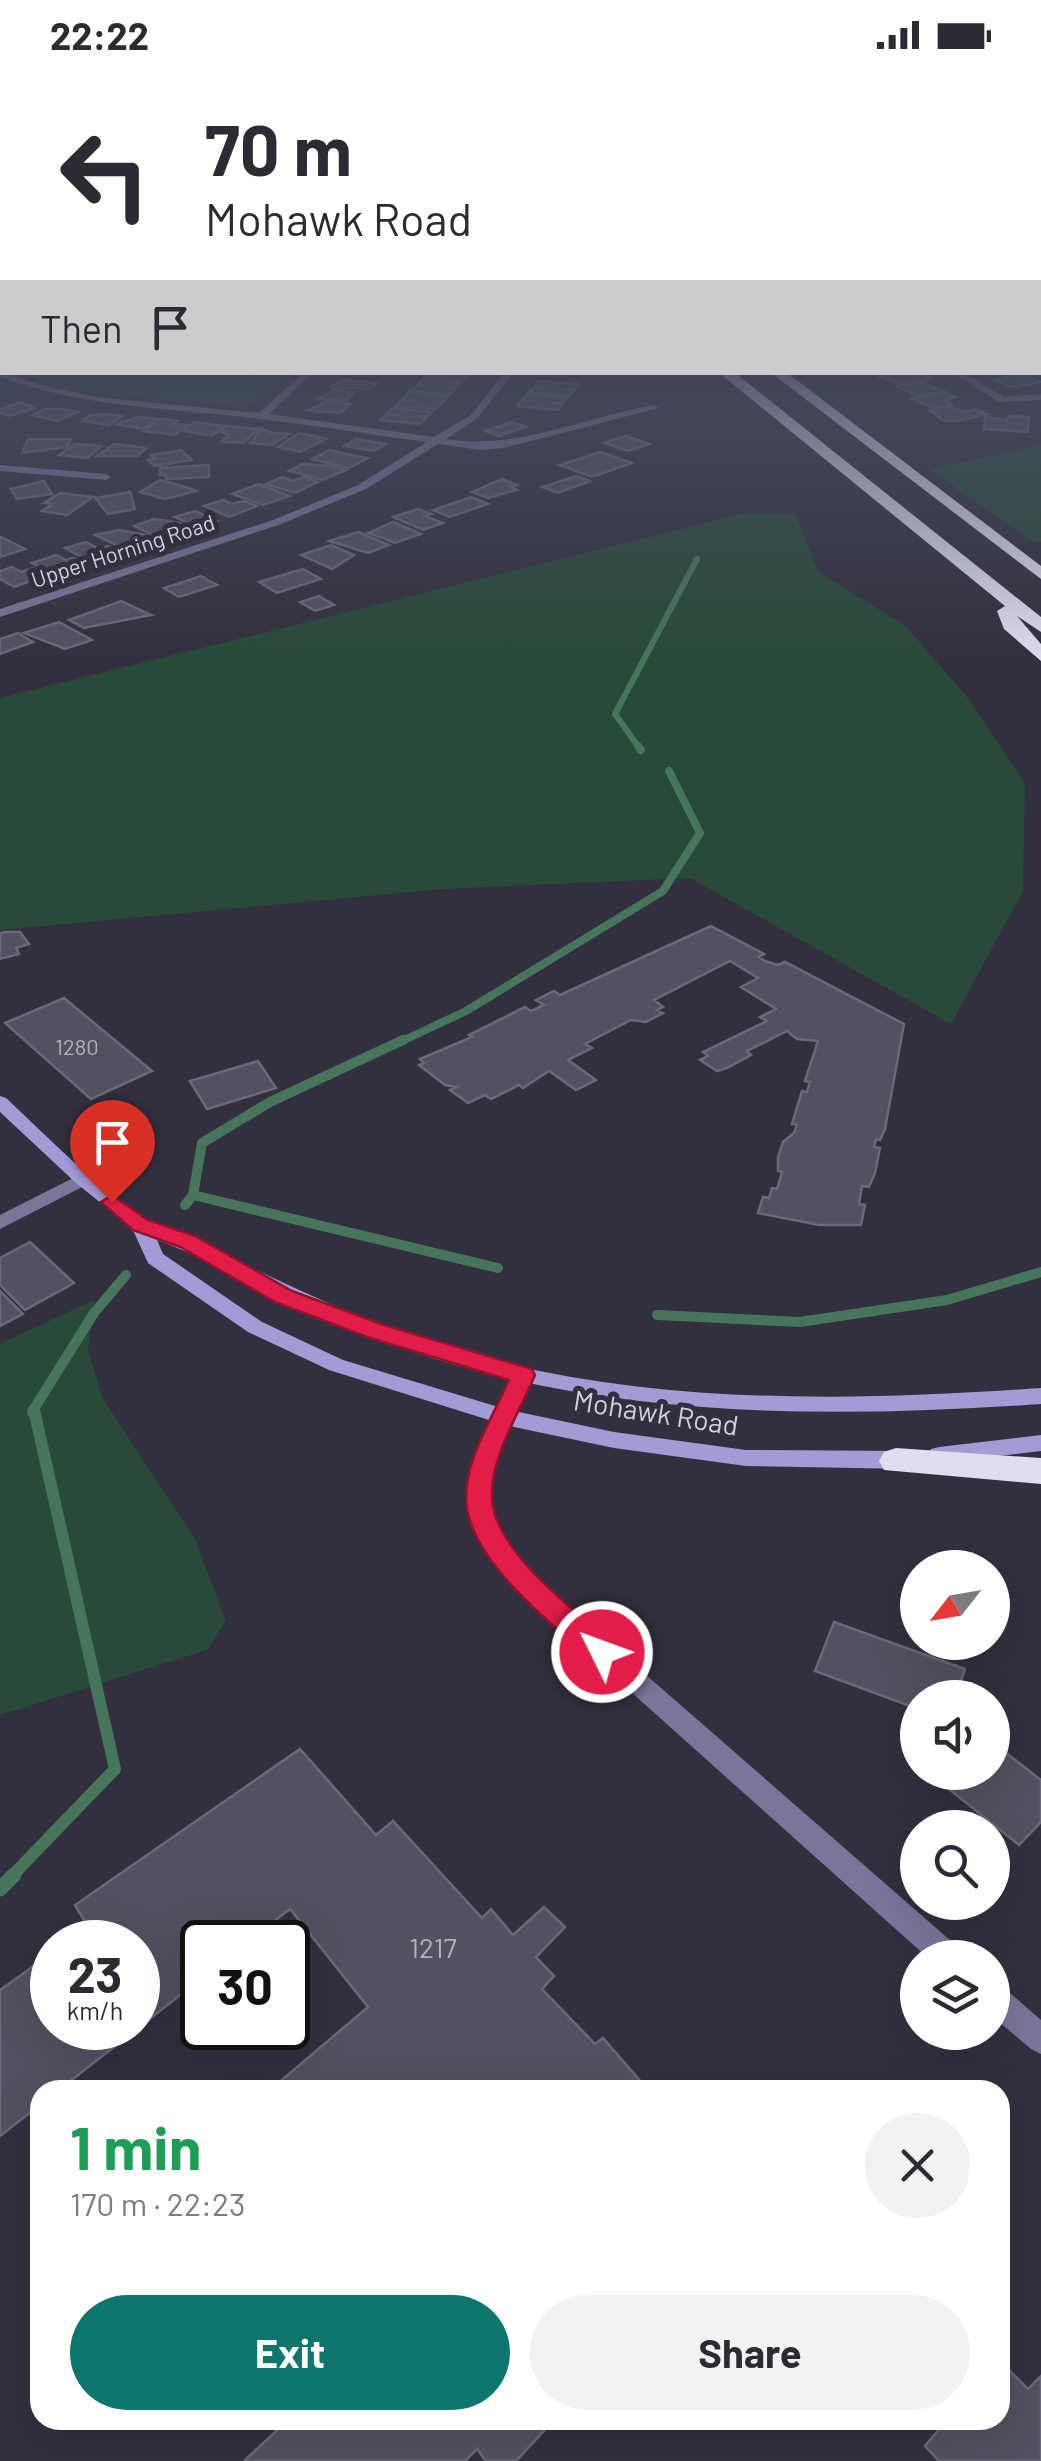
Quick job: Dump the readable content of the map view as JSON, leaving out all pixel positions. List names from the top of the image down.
{
  "streets": {
    "main road": ["Mohawk Road"],
    "street": ["Upper Horning Road"]
  },
  "house_numbers": ["1280", "1217"],
  "north": "bottom left",
  "page": {
    "status": "22:22",
    "turn": ["70 m", "Mohawk Road"],
    "then": "Then",
    "speed": "23 km/h",
    "limit": "30",
    "heading": ["1 min", "170 m · 22:23"],
    "buttons": ["Exit", "Share"]
  }
}
